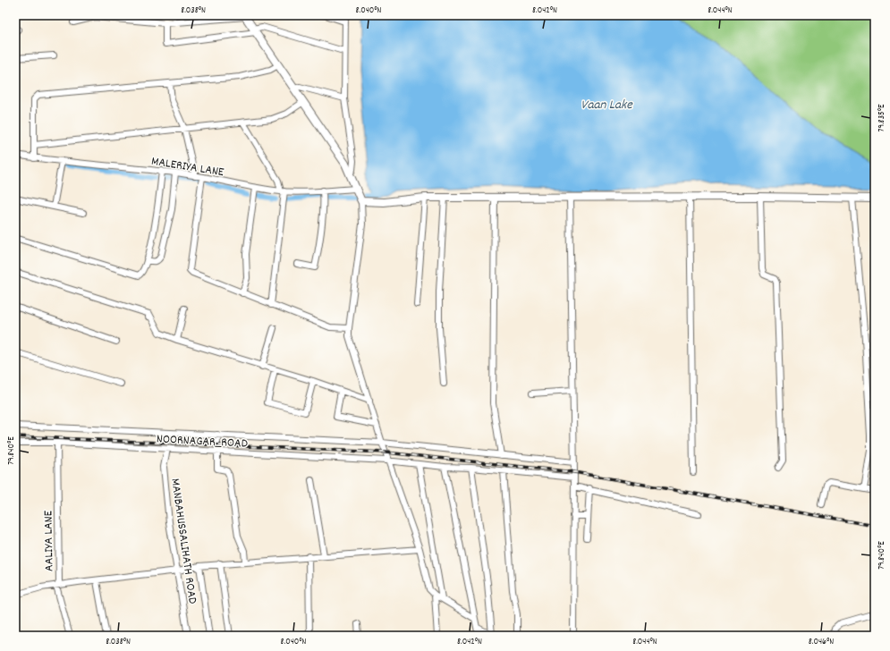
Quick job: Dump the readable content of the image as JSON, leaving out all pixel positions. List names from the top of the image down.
{
  "streets": {
    "street": [
      "MALERIYA LANE",
      "NOORNAGAR_ROAD",
      "AALIYA LANE",
      "MANBAHUSSALIHATH ROAD"
    ]
  },
  "crossings": [
    ["NOORNAGAR_ROAD", "AALIYA LANE"],
    ["NOORNAGAR_ROAD", "MANBAHUSSALIHATH ROAD"]
  ],
  "water": ["Vaan Lake"],
  "coordinates": [
    "8.038°N",
    "8.040°N",
    "8.042°N",
    "8.044°N",
    "79.835°E",
    "79.840°E",
    "8.046°N"
  ]
}
